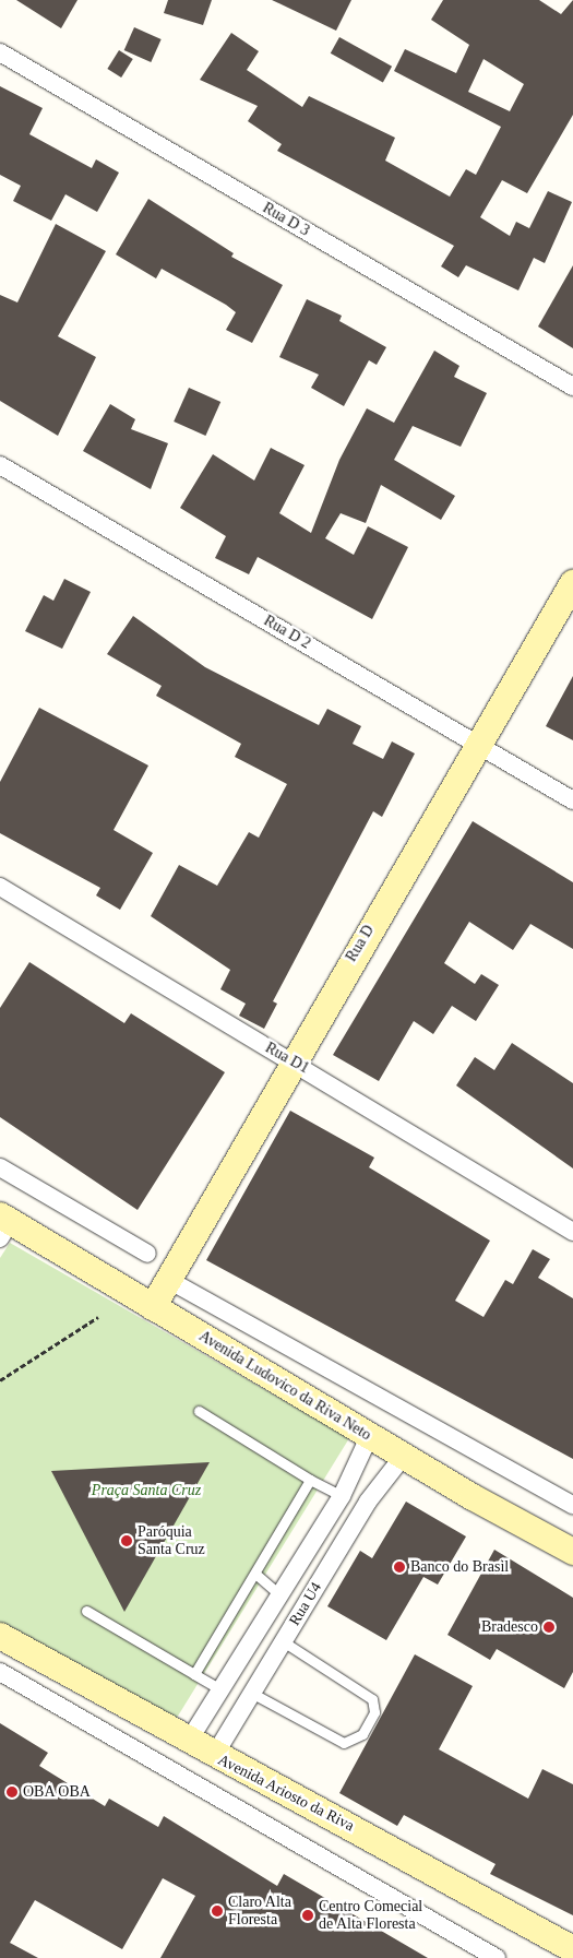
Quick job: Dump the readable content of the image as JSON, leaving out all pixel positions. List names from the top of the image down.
{
  "streets": {
    "street": [
      "Rua D 3",
      "Rua D 2",
      "Rua D",
      "Rua D1",
      "Avenida Ludovico da Riva Neto",
      "Rua U4",
      "Avenida Ariosto da Riva"
    ]
  },
  "crossings": [
    ["Rua D 2", "Rua D"],
    ["Rua D", "Rua D1"],
    ["Rua D", "Avenida Ludovico da Riva Neto"],
    ["Avenida Ludovico da Riva Neto", "Rua U4"],
    ["Rua U4", "Avenida Ariosto da Riva"]
  ],
  "parks": ["Praça Santa Cruz"],
  "places": [
    "Paróquia Santa Cruz",
    "Banco do Brasil",
    "Bradesco",
    "OBA OBA",
    "Claro Alta Floresta",
    "Centro Comecial de Alta Floresta"
  ]
}
